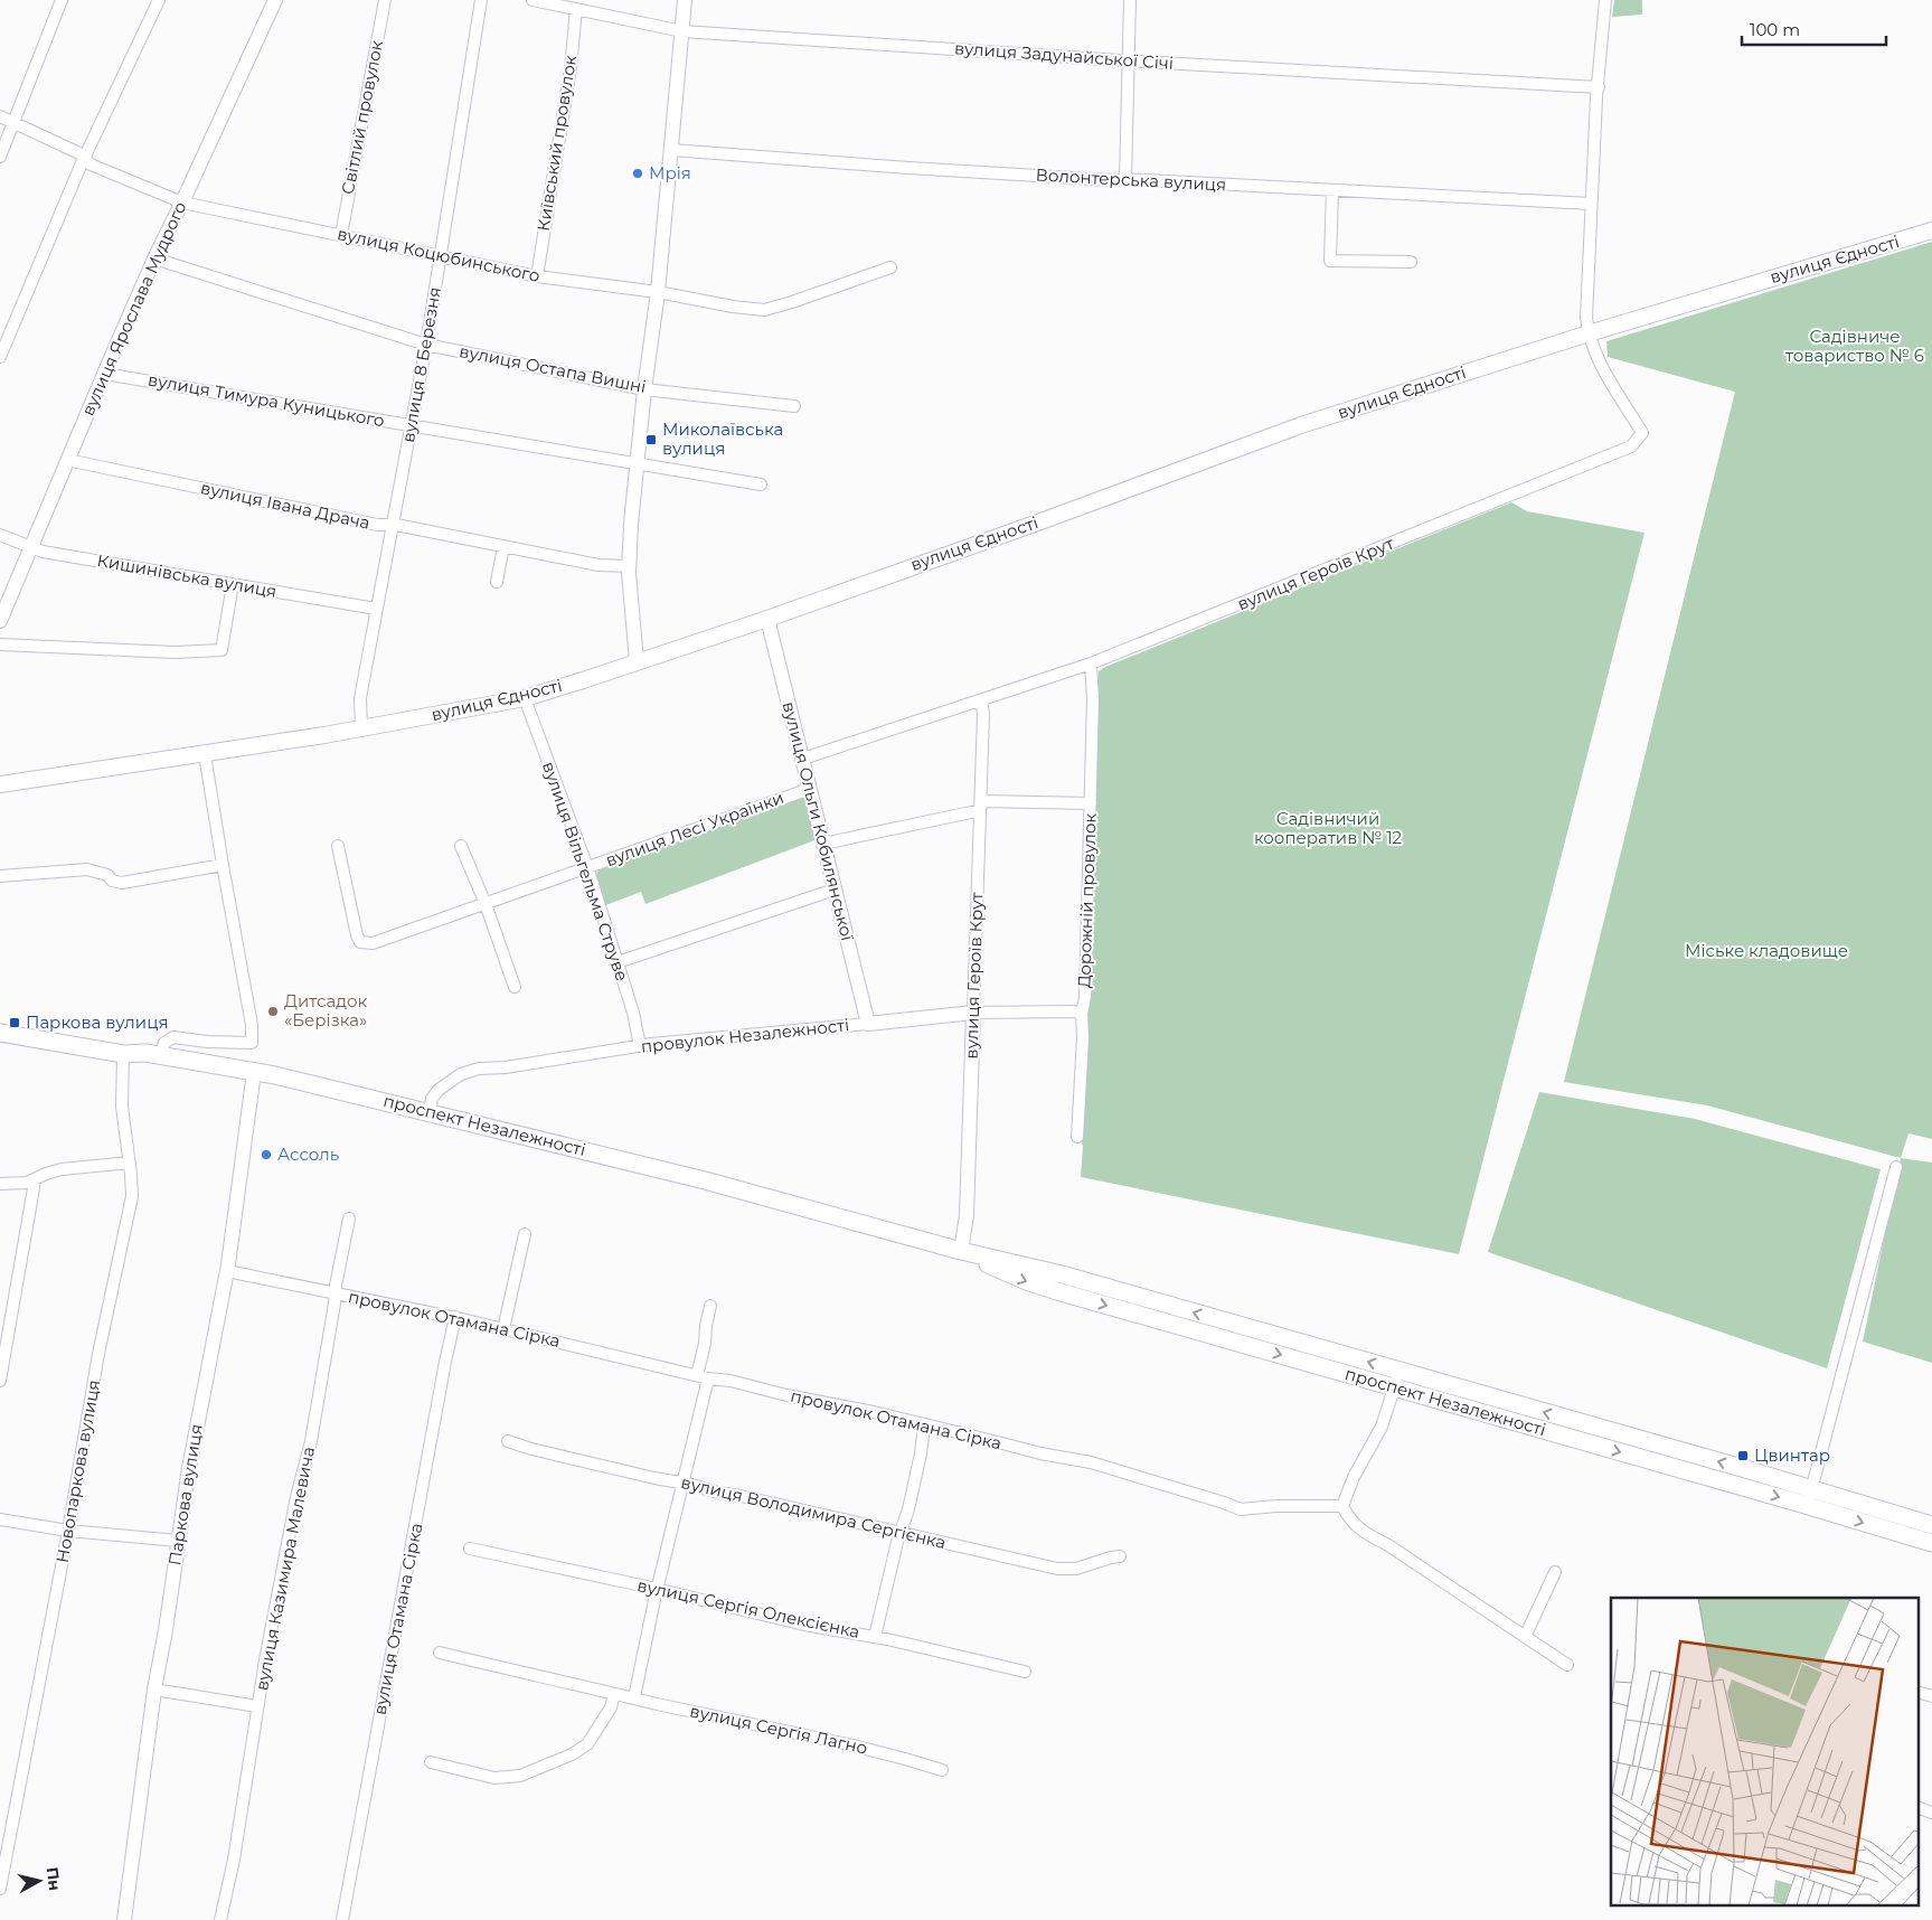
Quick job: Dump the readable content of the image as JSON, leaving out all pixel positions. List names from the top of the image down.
{
  "streets": {
    "main road": ["вулиця Єдності", "проспект Незалежності"],
    "street": [
      "вулиця Задунайської Січі",
      "Світлий провулок",
      "Київський провулок",
      "Волонтерська вулиця",
      "вулиця Коцюбинського",
      "вулиця Ярослава Мудрого",
      "вулиця 8 Березня",
      "вулиця Остапа Вишні",
      "вулиця Тимура Куницького",
      "вулиця Івана Драча",
      "вулиця Героїв Крут",
      "Кишинівська вулиця",
      "вулиця Ольги Кобилянської",
      "вулиця Лесі Українки",
      "вулиця Вільгельма Струве",
      "Дорожній провулок",
      "провулок Незалежності",
      "провулок Отамана Сірка",
      "Новопаркова вулиця",
      "Паркова вулиця",
      "вулиця Володимира Сергієнка",
      "вулиця Казимира Малевича",
      "вулиця Сергія Олексієнка",
      "вулиця Отамана Сірка",
      "вулиця Сергія Лагно"
    ]
  },
  "crossings": [
    ["вулиця Задунайської Січі", "Київський провулок"],
    ["Світлий провулок", "вулиця Коцюбинського"],
    ["Київський провулок", "вулиця Коцюбинського"],
    ["вулиця Коцюбинського", "вулиця Ярослава Мудрого"],
    ["вулиця Коцюбинського", "вулиця 8 Березня"],
    ["вулиця Єдності", "вулиця 8 Березня"],
    ["вулиця Єдності", "вулиця Героїв Крут"],
    ["вулиця Єдності", "вулиця Ольги Кобилянської"],
    ["вулиця Єдності", "вулиця Вільгельма Струве"],
    ["вулиця Ярослава Мудрого", "вулиця Остапа Вишні"],
    ["вулиця Ярослава Мудрого", "вулиця Тимура Куницького"],
    ["вулиця Ярослава Мудрого", "вулиця Івана Драча"],
    ["вулиця Ярослава Мудрого", "Кишинівська вулиця"],
    ["вулиця 8 Березня", "вулиця Остапа Вишні"],
    ["вулиця 8 Березня", "вулиця Тимура Куницького"],
    ["вулиця 8 Березня", "вулиця Івана Драча"],
    ["вулиця 8 Березня", "Кишинівська вулиця"],
    ["вулиця Героїв Крут", "вулиця Ольги Кобилянської"],
    ["вулиця Героїв Крут", "Дорожній провулок"],
    ["вулиця Героїв Крут", "провулок Незалежності"],
    ["вулиця Героїв Крут", "проспект Незалежності"],
    ["вулиця Ольги Кобилянської", "вулиця Лесі Українки"],
    ["вулиця Ольги Кобилянської", "провулок Незалежності"],
    ["вулиця Лесі Українки", "вулиця Вільгельма Струве"],
    ["вулиця Вільгельма Струве", "провулок Незалежності"],
    ["Дорожній провулок", "провулок Незалежності"],
    ["провулок Незалежності", "проспект Незалежності"],
    ["проспект Незалежності", "Новопаркова вулиця"],
    ["проспект Незалежності", "Паркова вулиця"],
    ["провулок Отамана Сірка", "Паркова вулиця"],
    ["провулок Отамана Сірка", "вулиця Казимира Малевича"],
    ["провулок Отамана Сірка", "вулиця Отамана Сірка"]
  ],
  "parks": ["Садівниче товариство № 6", "Садівничий кооператив № 12", "Міське кладовище"],
  "places": {
    "other": ["Мрія", "Дитсадок «Берізка»", "Ассоль"],
    "transit": ["Миколаївська вулиця", "Паркова вулиця", "Цвинтар"]
  },
  "scale_bar": "100 m",
  "north": "right"
}
